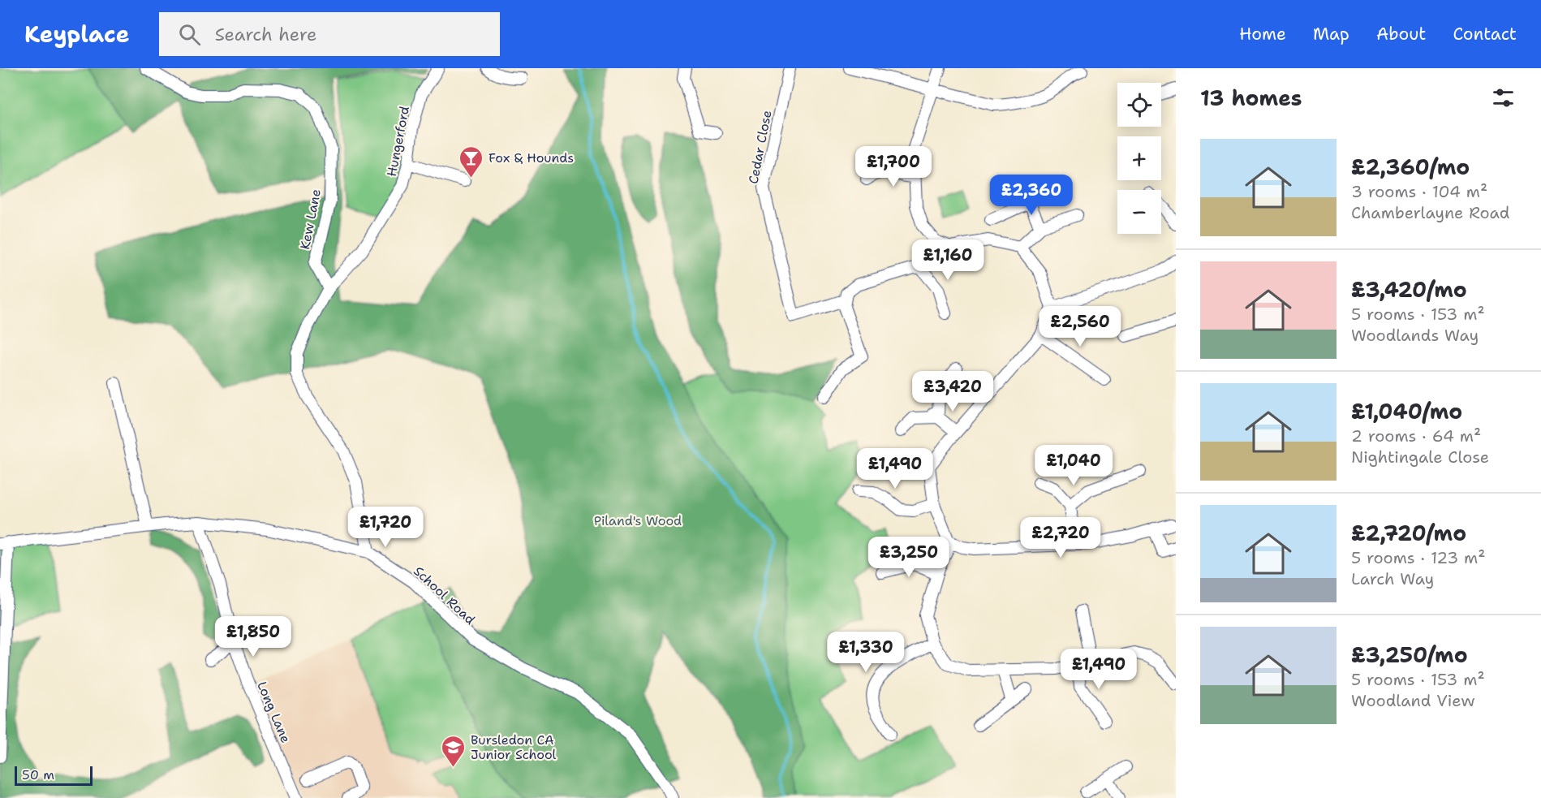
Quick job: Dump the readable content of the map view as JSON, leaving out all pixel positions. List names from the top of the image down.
{
  "streets": {
    "street": [
      "Hungerford",
      "Cedar Close",
      "Kew Lane",
      "School Road",
      "Long Lane"
    ]
  },
  "crossings": [
    ["Hungerford", "Kew Lane"],
    ["School Road", "Long Lane"]
  ],
  "parks": ["Piland's Wood"],
  "places": {
    "bar": ["Fox & Hounds"],
    "school or university": ["Bursledon CA Junior School"]
  },
  "scale_bar": "50 m",
  "page": {
    "header": "Keyplace",
    "search": "Search here",
    "nav": [
      "Home",
      "Map",
      "About",
      "Contact"
    ],
    "heading": "13 homes",
    "map_buttons": ["+", "−"],
    "list": [
      {
        "name": "£2,360/mo",
        "note": "3 rooms · 104 m² · Chamberlayne Road"
      },
      {
        "name": "£3,420/mo",
        "note": "5 rooms · 153 m² · Woodlands Way"
      },
      {
        "name": "£1,040/mo",
        "note": "2 rooms · 64 m² · Nightingale Close"
      },
      {
        "name": "£2,720/mo",
        "note": "5 rooms · 123 m² · Larch Way"
      },
      {
        "name": "£3,250/mo",
        "note": "5 rooms · 153 m² · Woodland View"
      }
    ],
    "price": [
      "£1,700",
      "£2,360",
      "£1,160",
      "£2,560",
      "£3,420",
      "£1,040",
      "£1,490",
      "£1,720",
      "£2,720",
      "£3,250",
      "£1,850",
      "£1,330",
      "£1,490"
    ],
    "scale": "50 m"
  }
}
